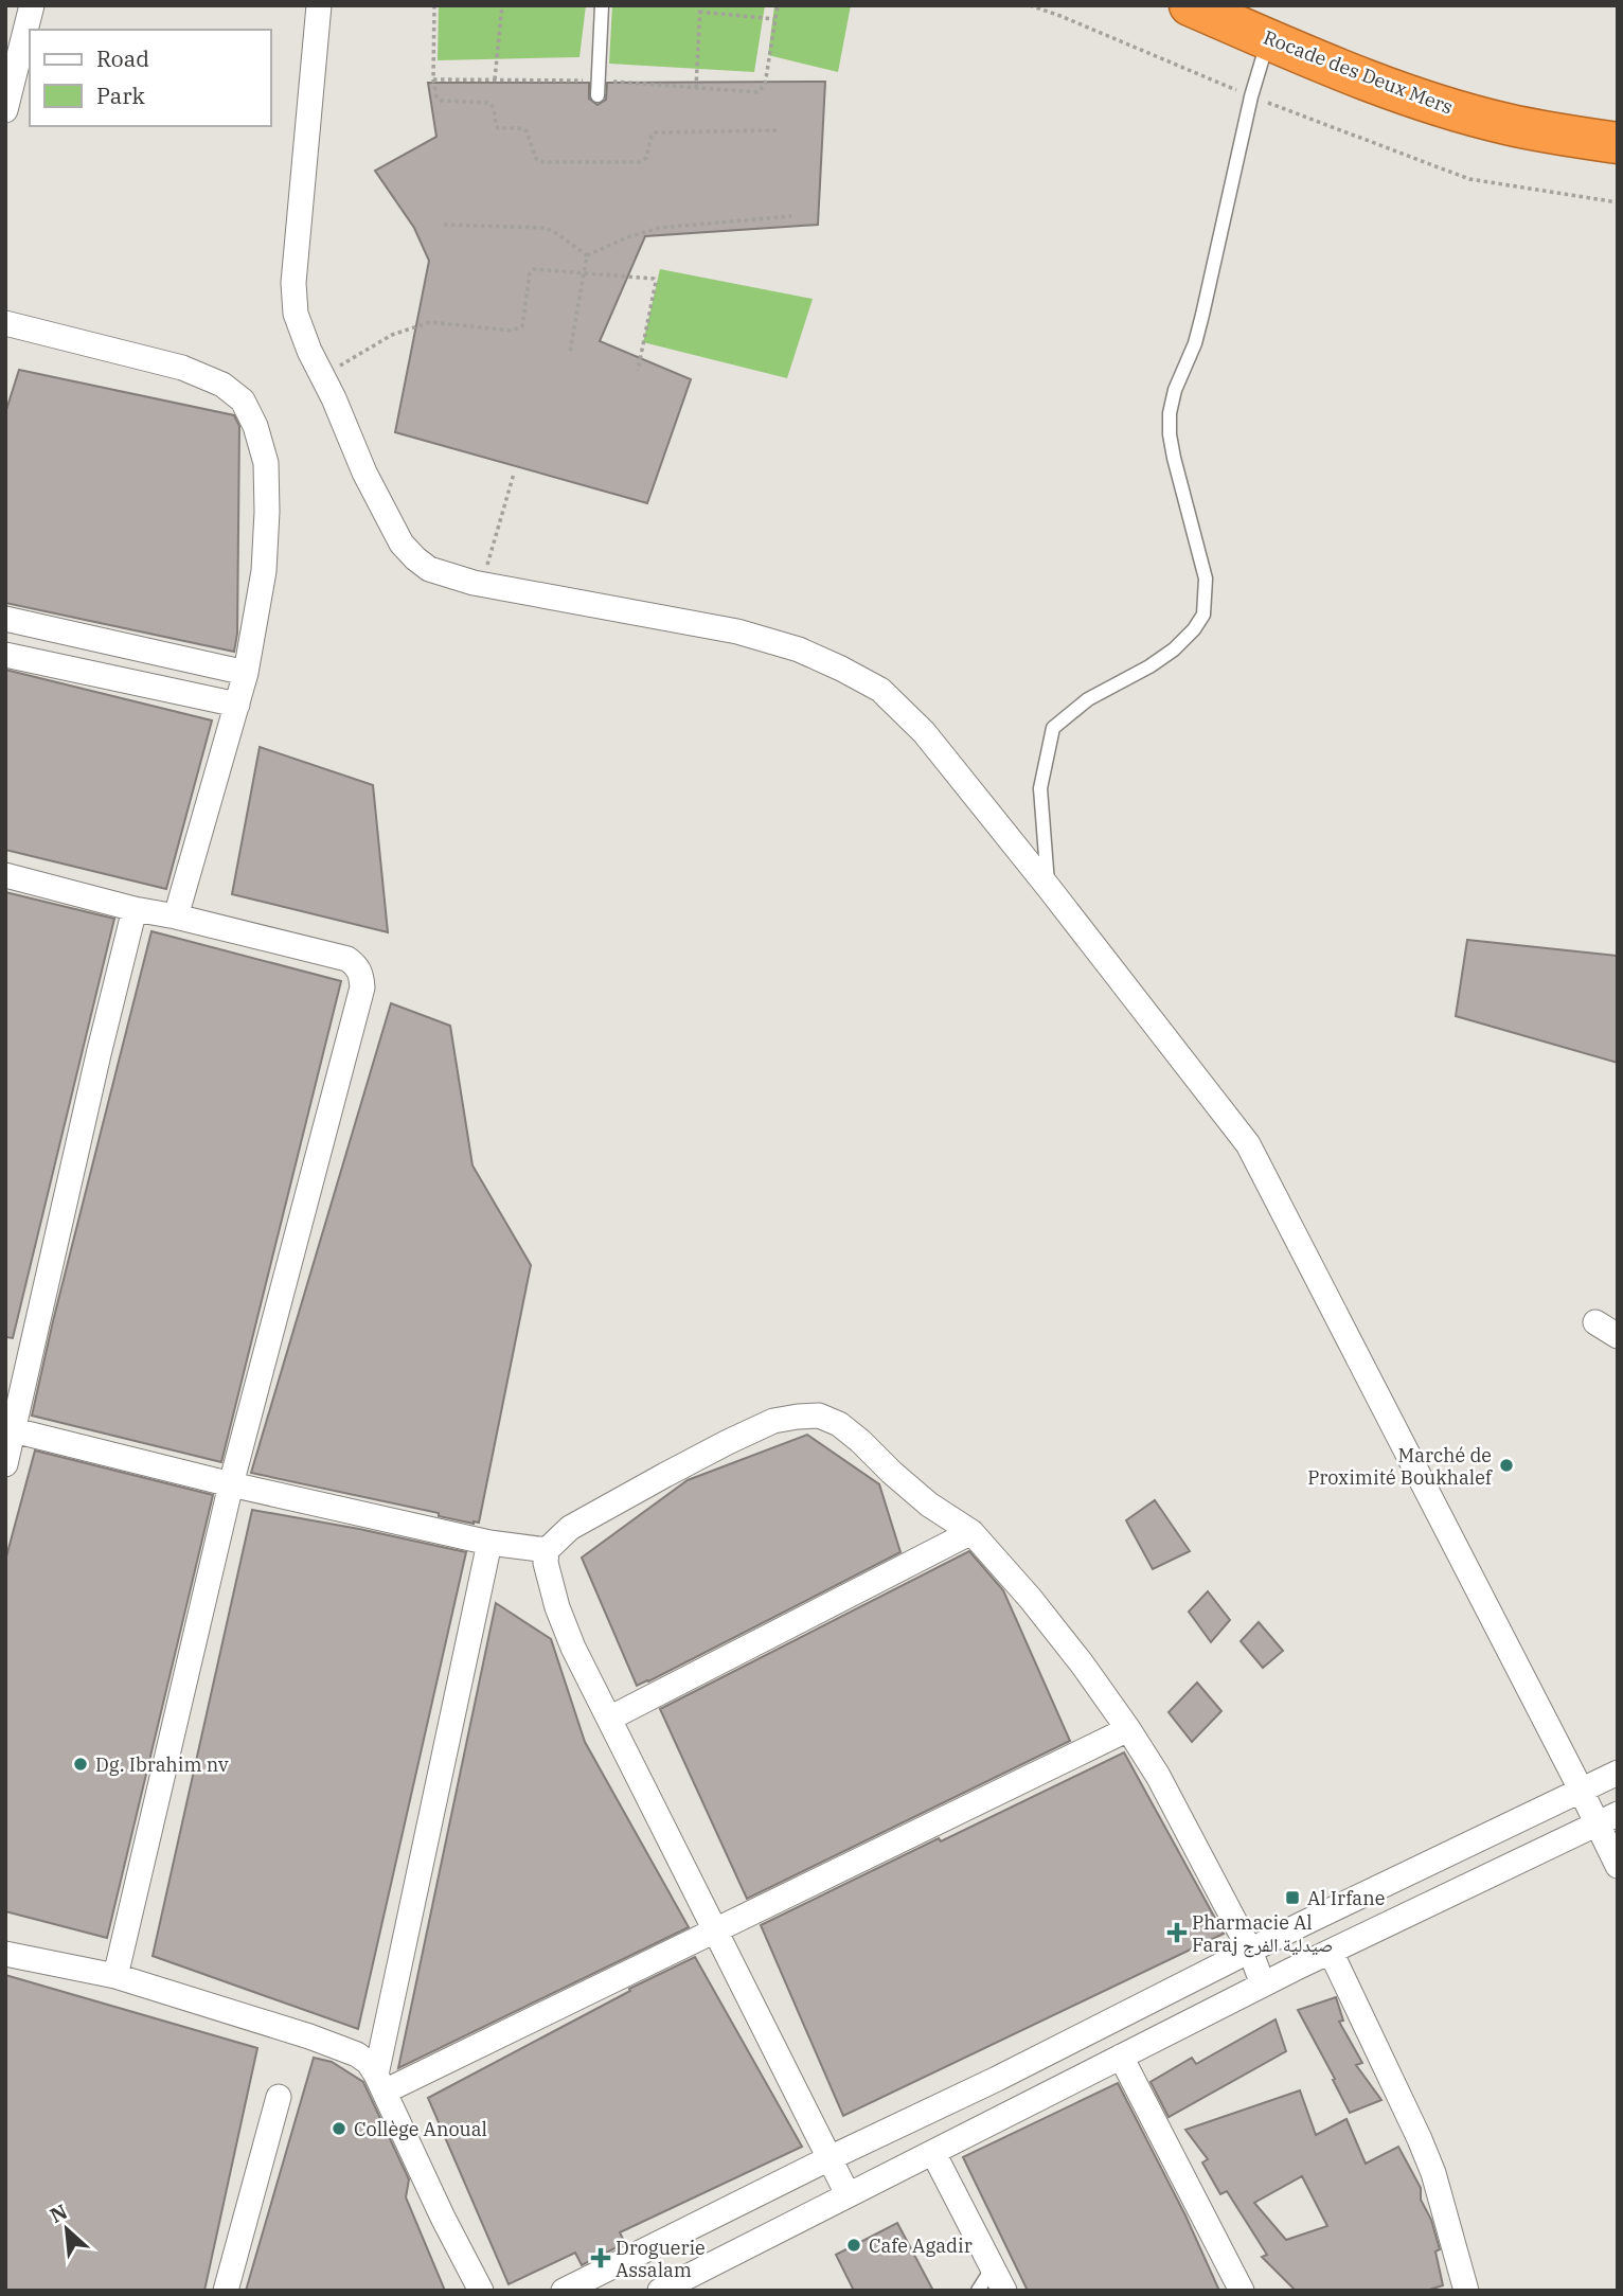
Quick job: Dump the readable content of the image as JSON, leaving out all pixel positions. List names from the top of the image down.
{
  "streets": {
    "highway": ["Rocade des Deux Mers"]
  },
  "places": {
    "other": [
      "Marché de Proximité Boukhalef",
      "Dg. Ibrahim nv",
      "Collège Anoual",
      "Cafe Agadir"
    ],
    "transit": ["Al Irfane"],
    "health": ["Pharmacie Al Faraj صيدلية الفرج", "Droguerie Assalam"]
  },
  "legend": ["Road", "Park"],
  "north": "top left"
}
